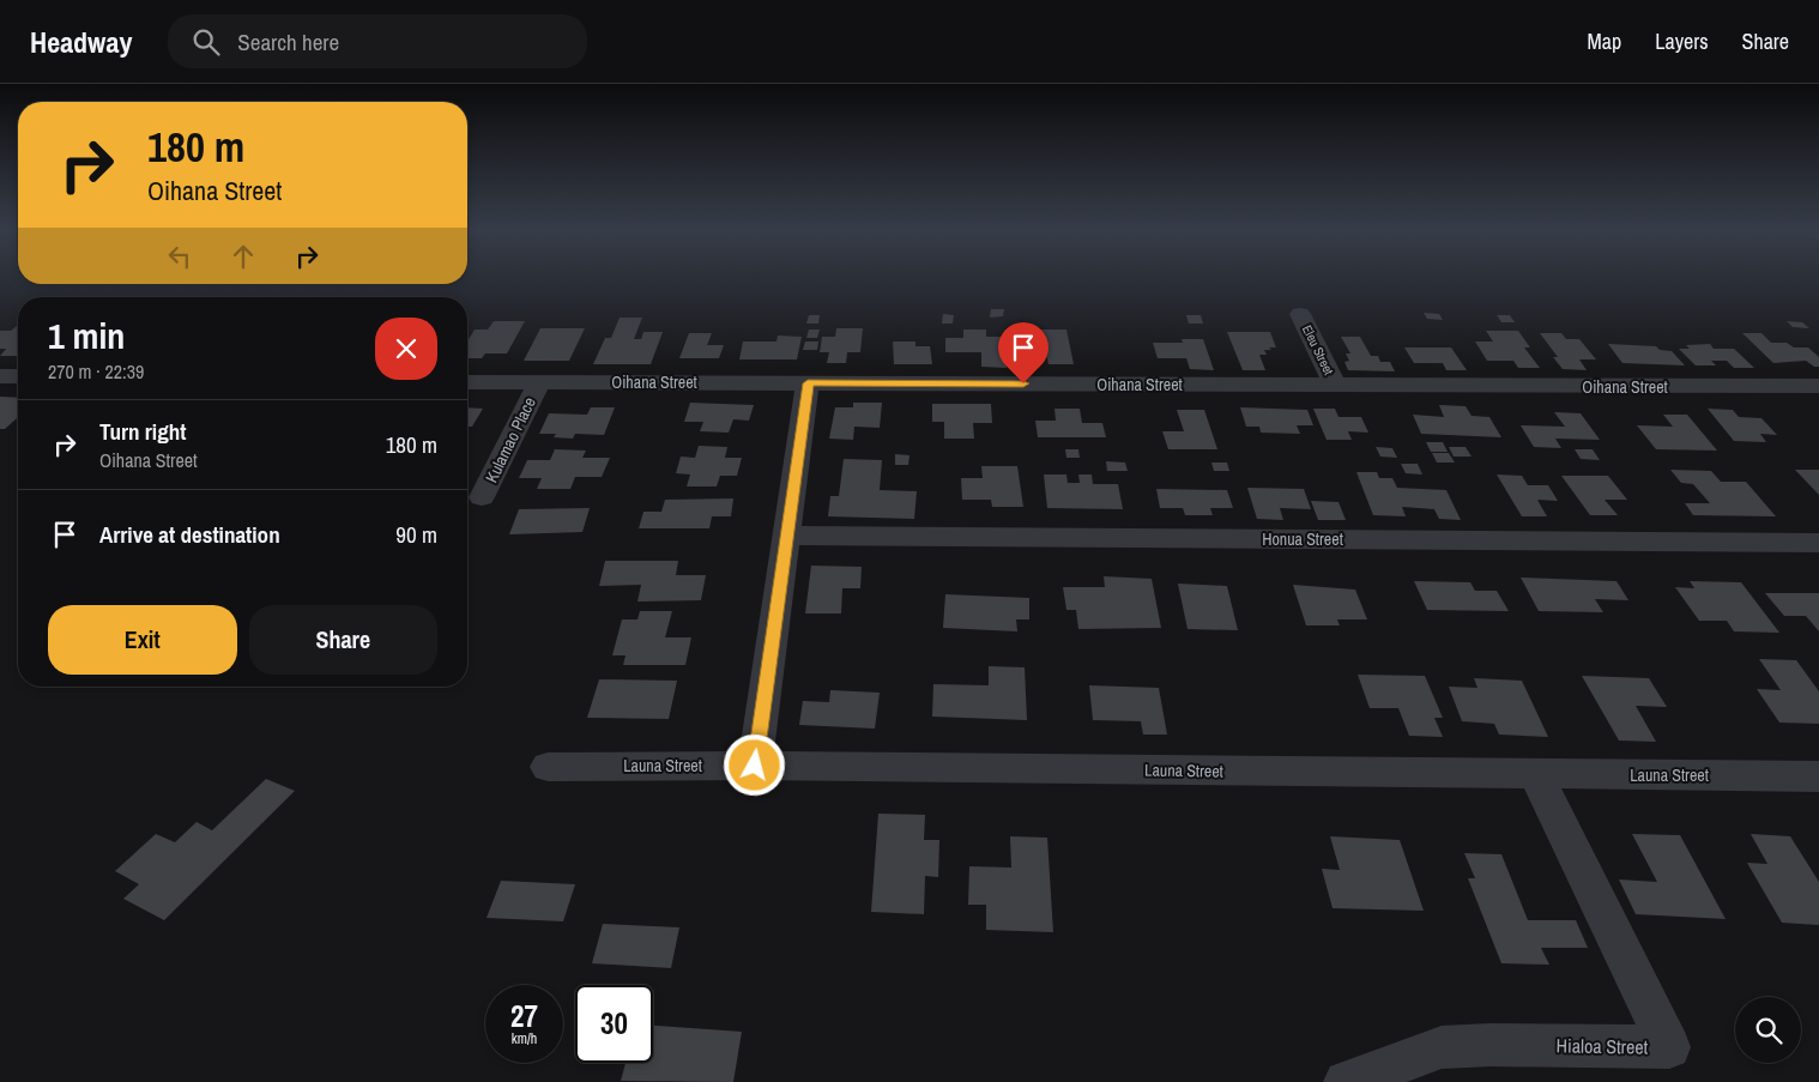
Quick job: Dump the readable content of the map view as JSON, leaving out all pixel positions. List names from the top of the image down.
{
  "streets": {
    "street": [
      "Eleu Street",
      "Oihana Street",
      "Kulamao Place",
      "Honua Street",
      "Launa Street",
      "Hialoa Street"
    ]
  },
  "crossings": [
    ["Eleu Street", "Oihana Street"],
    ["Oihana Street", "Kulamao Place"],
    ["Launa Street", "Hialoa Street"]
  ],
  "page": {
    "header": "Headway",
    "search": "Search here",
    "nav": ["Map", "Layers", "Share"],
    "turn": ["180 m", "Oihana Street"],
    "heading": ["1 min", "270 m · 22:39"],
    "list": [
      {
        "name": "Turn right",
        "note": "Oihana Street",
        "value": "180 m"
      },
      {
        "name": "Arrive at destination",
        "value": "90 m"
      }
    ],
    "buttons": ["Exit", "Share"],
    "speed": "27 km/h",
    "limit": "30"
  }
}
